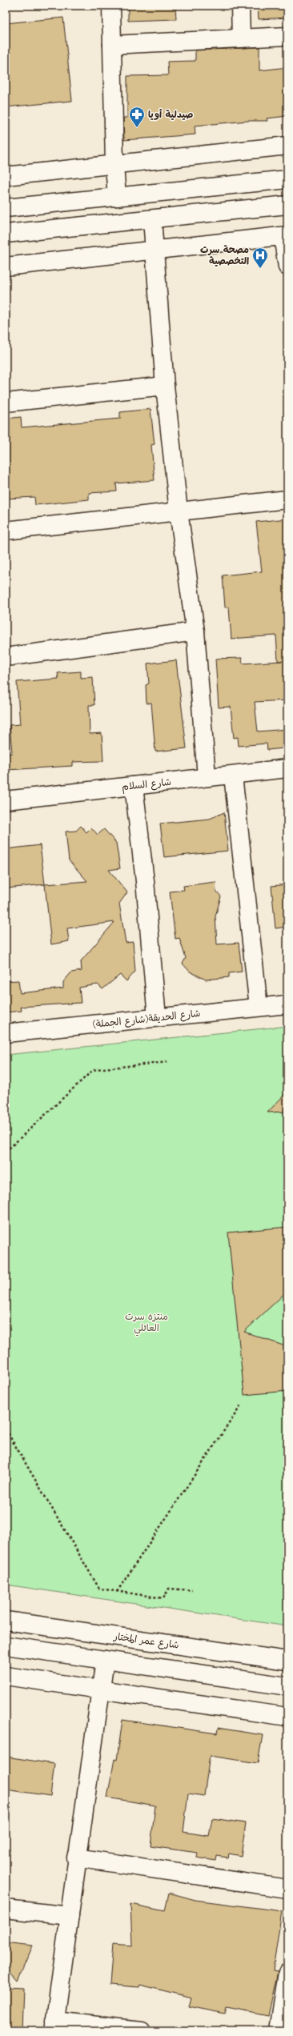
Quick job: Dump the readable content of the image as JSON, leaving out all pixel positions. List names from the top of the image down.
{
  "streets": {
    "main road": ["شارع السلام", "شارع الحديقة(شارع الجملة)", "شارع عمر المختار"]
  },
  "parks": ["منتزه سرت العائلي"],
  "places": {
    "pharmacy": ["صيدلية أويا"],
    "hospital": ["مصحة سرت التخصصية"]
  }
}
